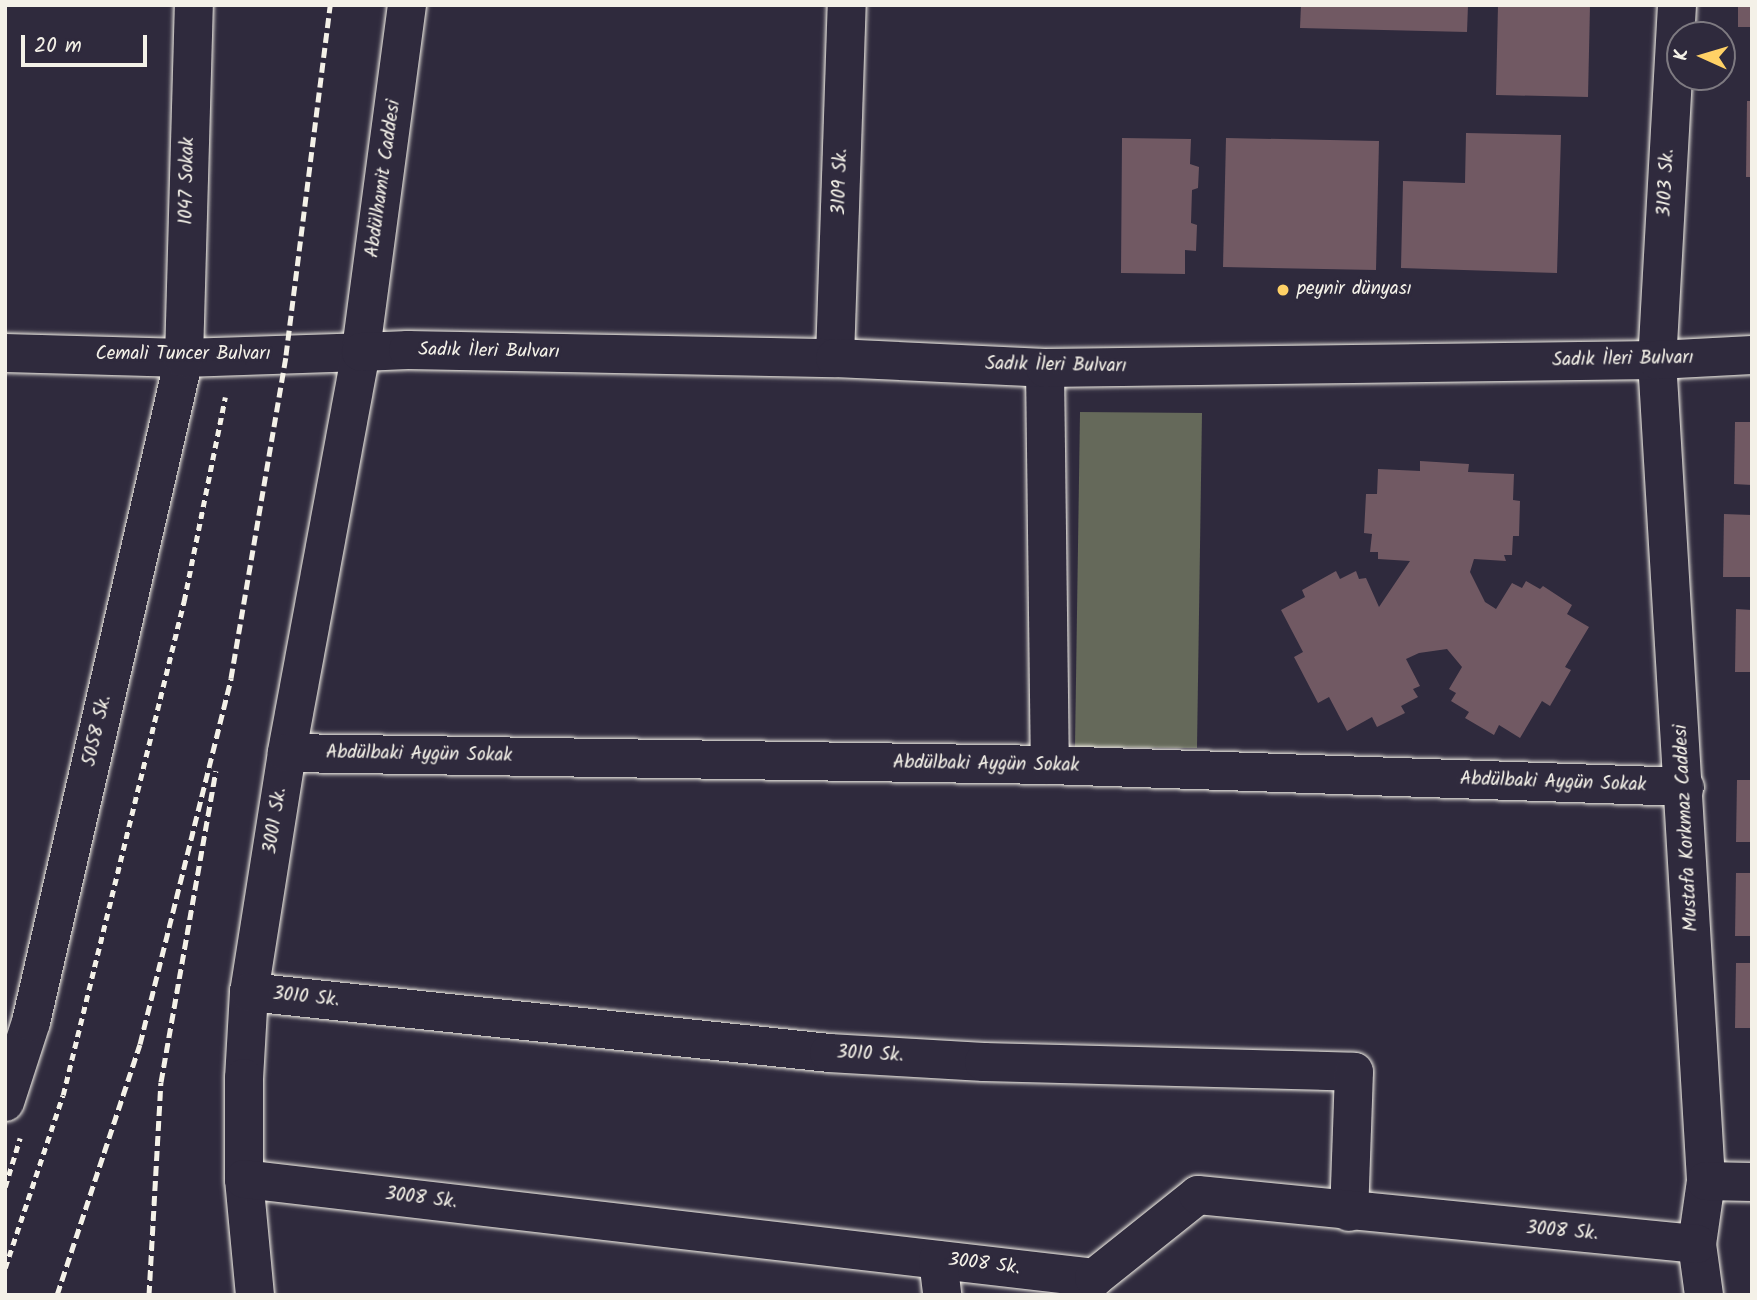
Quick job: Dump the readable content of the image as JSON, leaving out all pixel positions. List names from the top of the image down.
{
  "streets": {
    "street": [
      "Abdülhamit Caddesi",
      "1047 Sokak",
      "3109 Sk.",
      "3103 Sk.",
      "Sadık İleri Bulvarı",
      "Cemali Tuncer Bulvarı",
      "5058 Sk.",
      "Abdülbaki Aygün Sokak",
      "3001 Sk.",
      "Mustafa Korkmaz Caddesi",
      "3010 Sk.",
      "3008 Sk."
    ]
  },
  "crossings": [
    ["Abdülhamit Caddesi", "Sadık İleri Bulvarı"],
    ["Abdülhamit Caddesi", "Cemali Tuncer Bulvarı"],
    ["Abdülhamit Caddesi", "3001 Sk."],
    ["1047 Sokak", "Cemali Tuncer Bulvarı"],
    ["1047 Sokak", "5058 Sk."],
    ["3109 Sk.", "Sadık İleri Bulvarı"],
    ["3103 Sk.", "Sadık İleri Bulvarı"],
    ["3103 Sk.", "Mustafa Korkmaz Caddesi"],
    ["Sadık İleri Bulvarı", "Cemali Tuncer Bulvarı"],
    ["Sadık İleri Bulvarı", "3001 Sk."],
    ["Sadık İleri Bulvarı", "Mustafa Korkmaz Caddesi"],
    ["Cemali Tuncer Bulvarı", "5058 Sk."],
    ["Cemali Tuncer Bulvarı", "3001 Sk."],
    ["Abdülbaki Aygün Sokak", "3001 Sk."],
    ["Abdülbaki Aygün Sokak", "Mustafa Korkmaz Caddesi"],
    ["3001 Sk.", "3010 Sk."],
    ["3001 Sk.", "3008 Sk."],
    ["Mustafa Korkmaz Caddesi", "3008 Sk."],
    ["3010 Sk.", "3008 Sk."]
  ],
  "places": ["peynir dünyası"],
  "scale_bar": "20 m",
  "north": "left"
}
